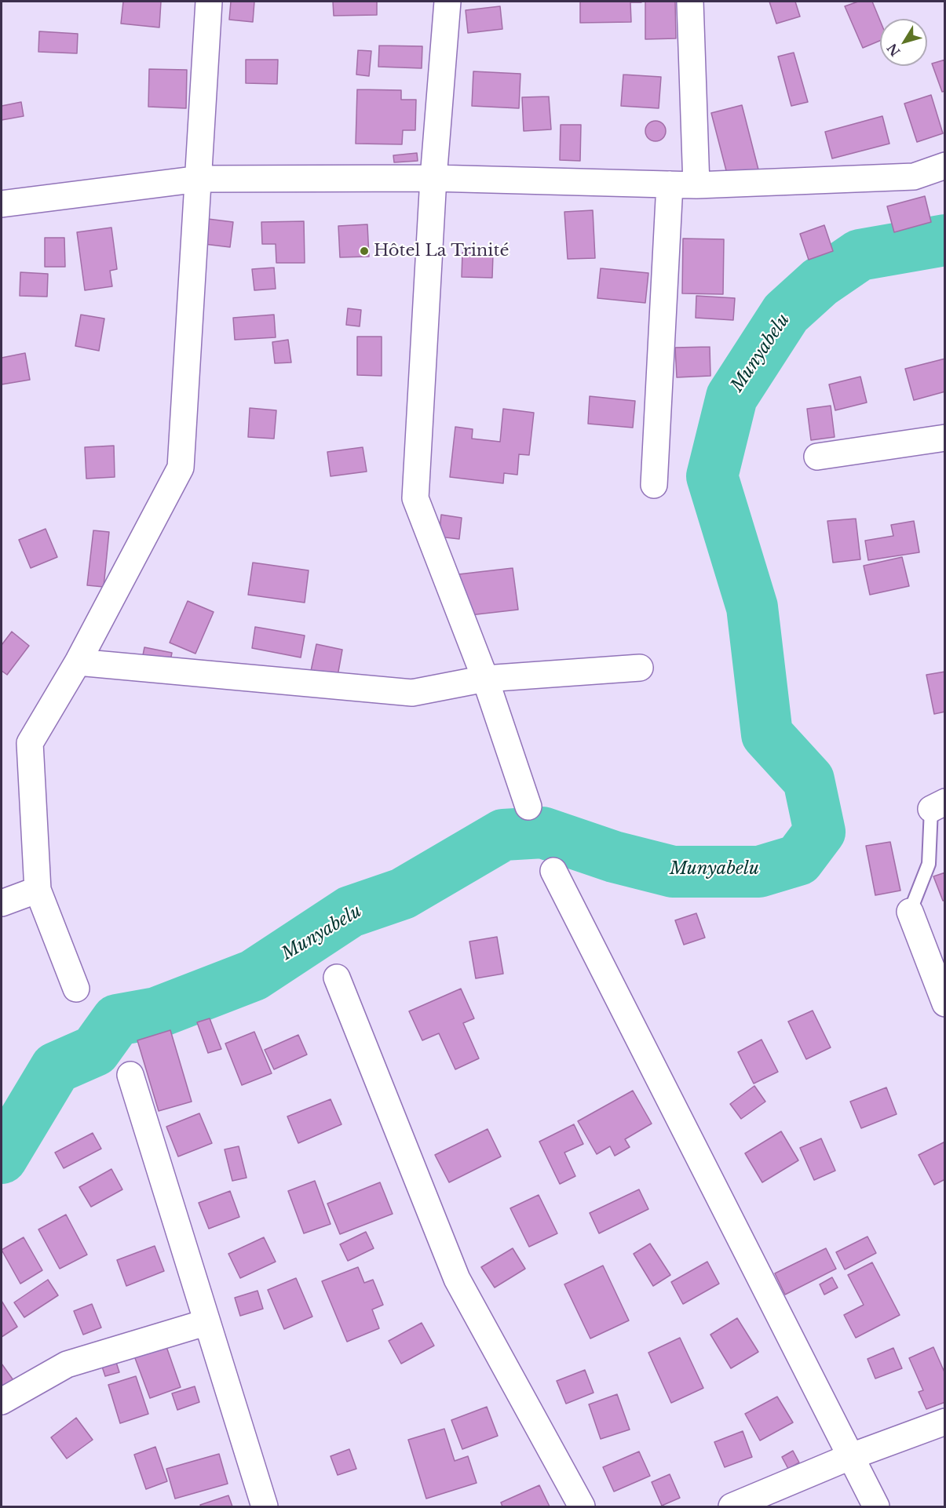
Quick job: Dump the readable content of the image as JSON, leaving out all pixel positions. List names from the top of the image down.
{
  "water": ["Munyabelu"],
  "places": ["Hôtel La Trinité"],
  "north": "bottom left"
}
